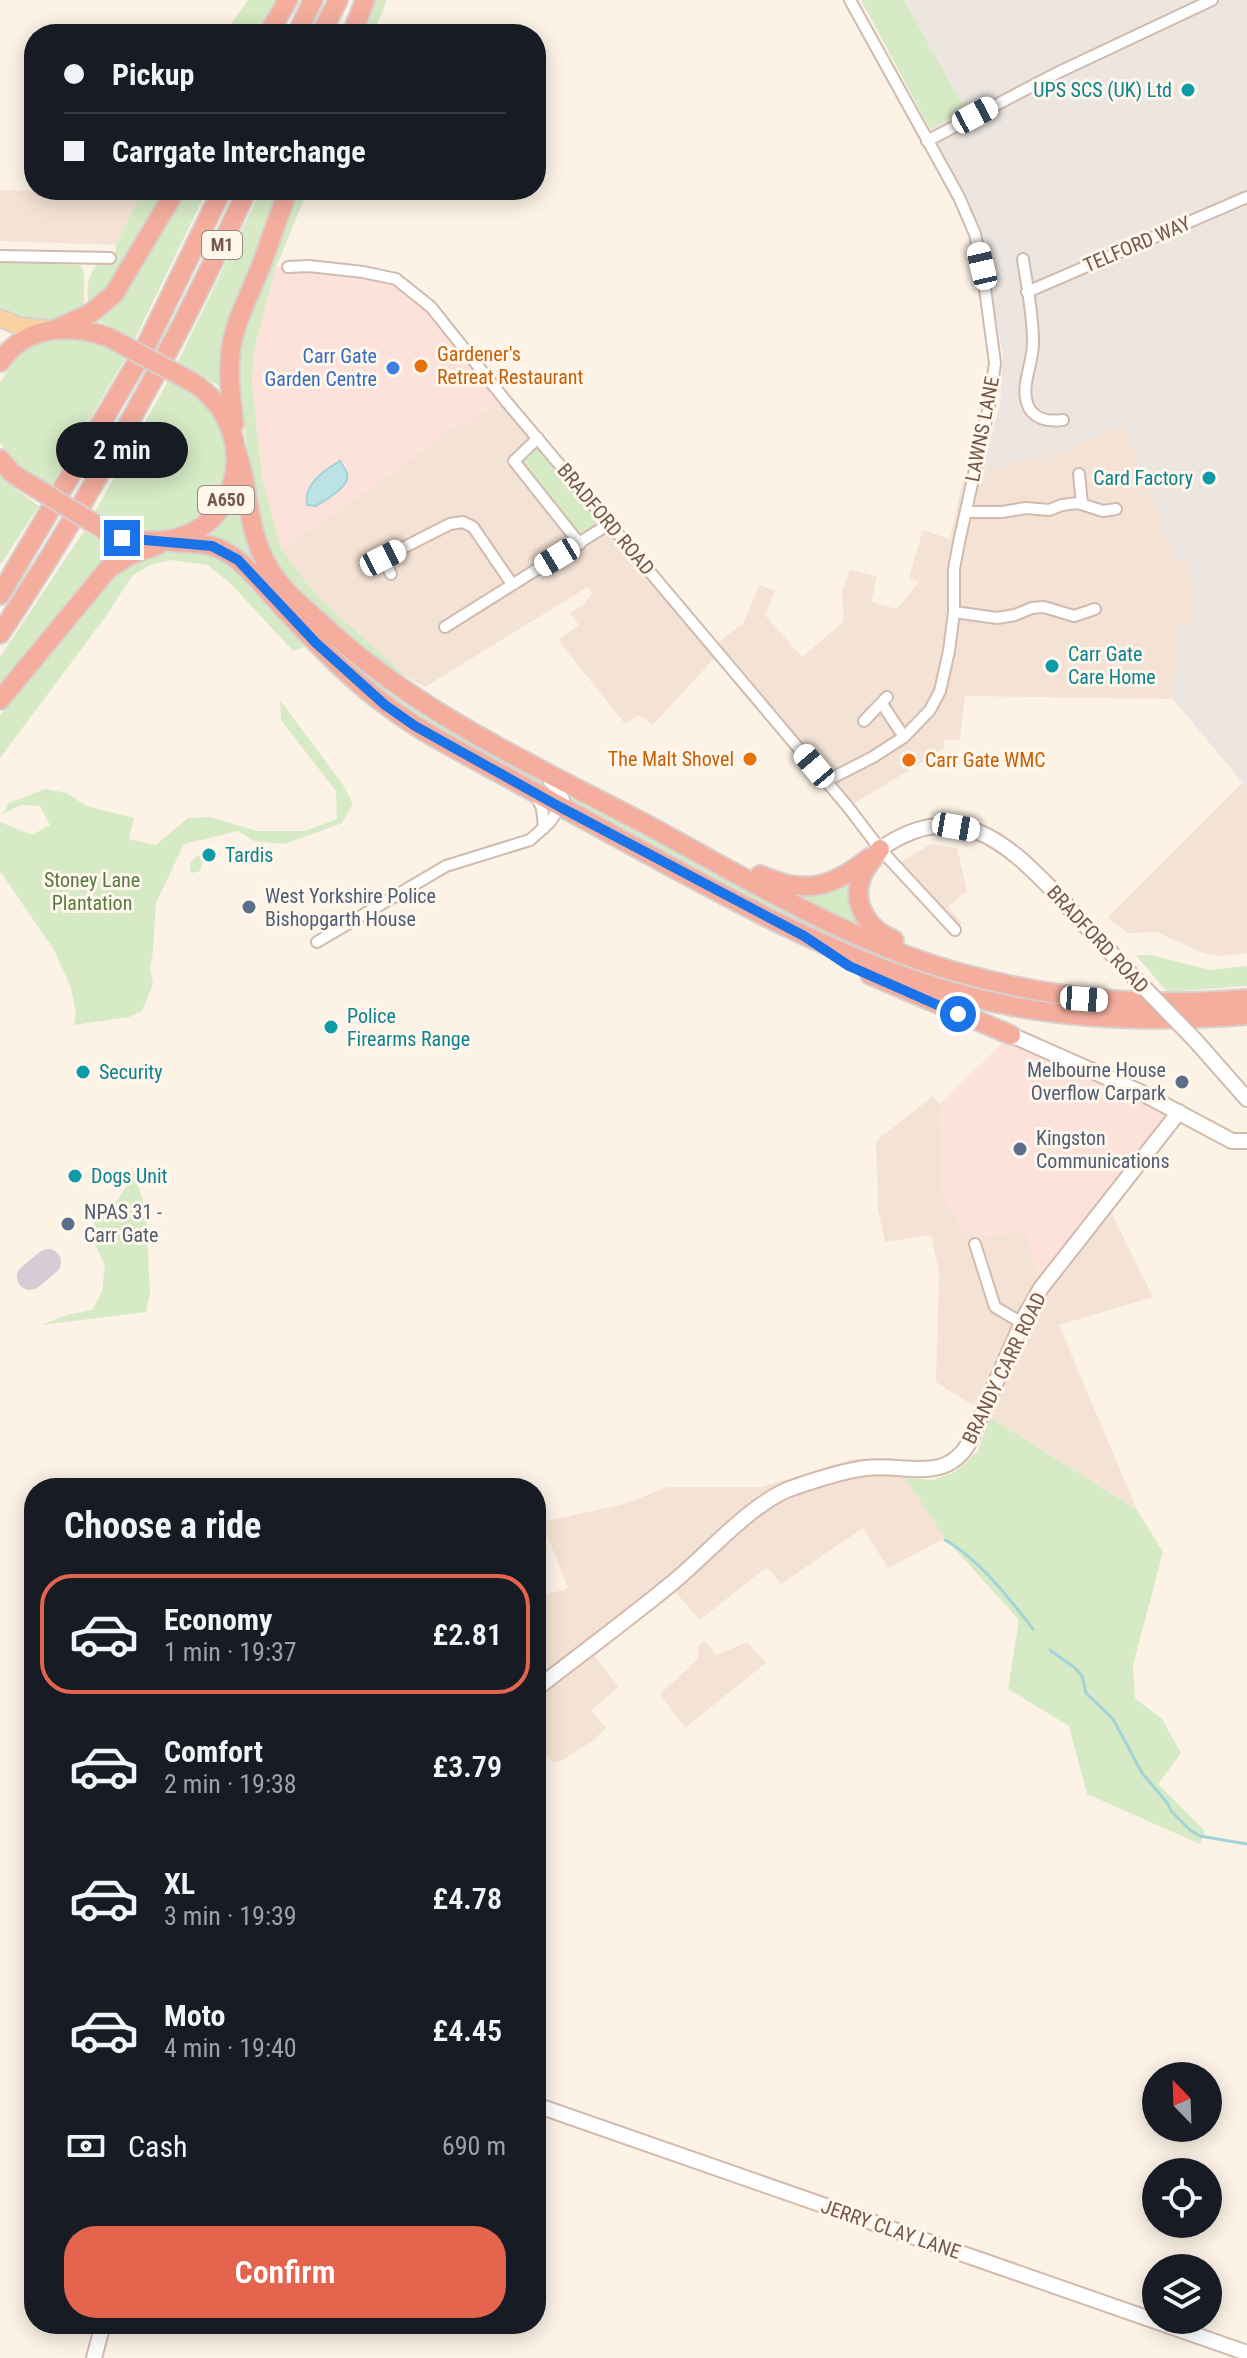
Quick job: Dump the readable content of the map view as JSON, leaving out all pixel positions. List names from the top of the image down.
{
  "streets": {
    "highway": ["M1", "A650"],
    "street": [
      "TELFORD WAY",
      "LAWNS LANE",
      "BRADFORD ROAD",
      "BRANDY CARR ROAD",
      "JERRY CLAY LANE"
    ]
  },
  "crossings": [
    ["LAWNS LANE", "BRADFORD ROAD"]
  ],
  "parks": ["Stoney Lane Plantation"],
  "places": [
    "UPS SCS (UK) Ltd",
    "Gardener's Retreat Restaurant",
    "Carr Gate Garden Centre",
    "Card Factory",
    "Carr Gate Care Home",
    "The Malt Shovel",
    "Carr Gate WMC",
    "Tardis",
    "West Yorkshire Police Bishopgarth House",
    "Police Firearms Range",
    "Security",
    "Melbourne House Overflow Carpark",
    "Kingston Communications",
    "Dogs Unit",
    "NPAS 31 - Carr Gate"
  ],
  "north": "top left",
  "page": {
    "banner": ["Pickup", "Carrgate Interchange"],
    "bubble": "2 min",
    "heading": "Choose a ride",
    "list": [
      {
        "name": "Economy",
        "note": "1 min · 19:37",
        "value": "£2.81"
      },
      {
        "name": "Comfort",
        "note": "2 min · 19:38",
        "value": "£3.79"
      },
      {
        "name": "XL",
        "note": "3 min · 19:39",
        "value": "£4.78"
      },
      {
        "name": "Moto",
        "note": "4 min · 19:40",
        "value": "£4.45"
      }
    ],
    "pay": ["Cash", "690 m"],
    "buttons": "Confirm"
  }
}
